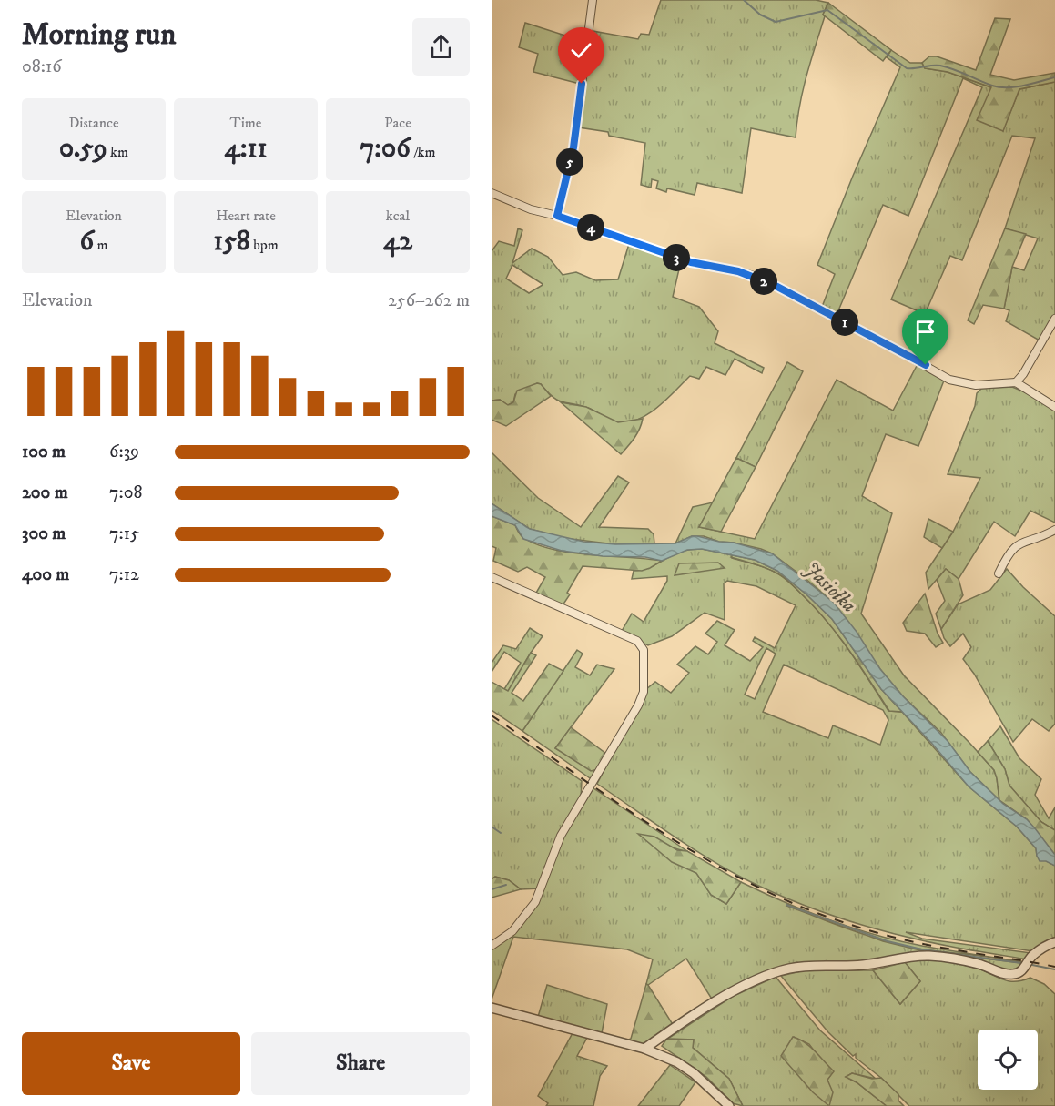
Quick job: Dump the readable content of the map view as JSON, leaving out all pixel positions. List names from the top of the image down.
{
  "water": ["Jasiołka"],
  "page": {
    "heading": ["Morning run", "08:16"],
    "stats": [
      ["Distance", "0.59 km"],
      ["Time", "4:11"],
      ["Pace", "7:06 /km"],
      ["Elevation", "6 m"],
      ["Heart rate", "158 bpm"],
      ["kcal", "42"]
    ],
    "pins": [
      "5",
      "4",
      "3",
      "2",
      "1"
    ],
    "chart": ["Elevation", "256–262 m"],
    "list": [
      {
        "name": "100 m",
        "note": "6:39"
      },
      {
        "name": "200 m",
        "note": "7:08"
      },
      {
        "name": "300 m",
        "note": "7:15"
      },
      {
        "name": "400 m",
        "note": "7:12"
      }
    ],
    "buttons": ["Save", "Share"]
  }
}
